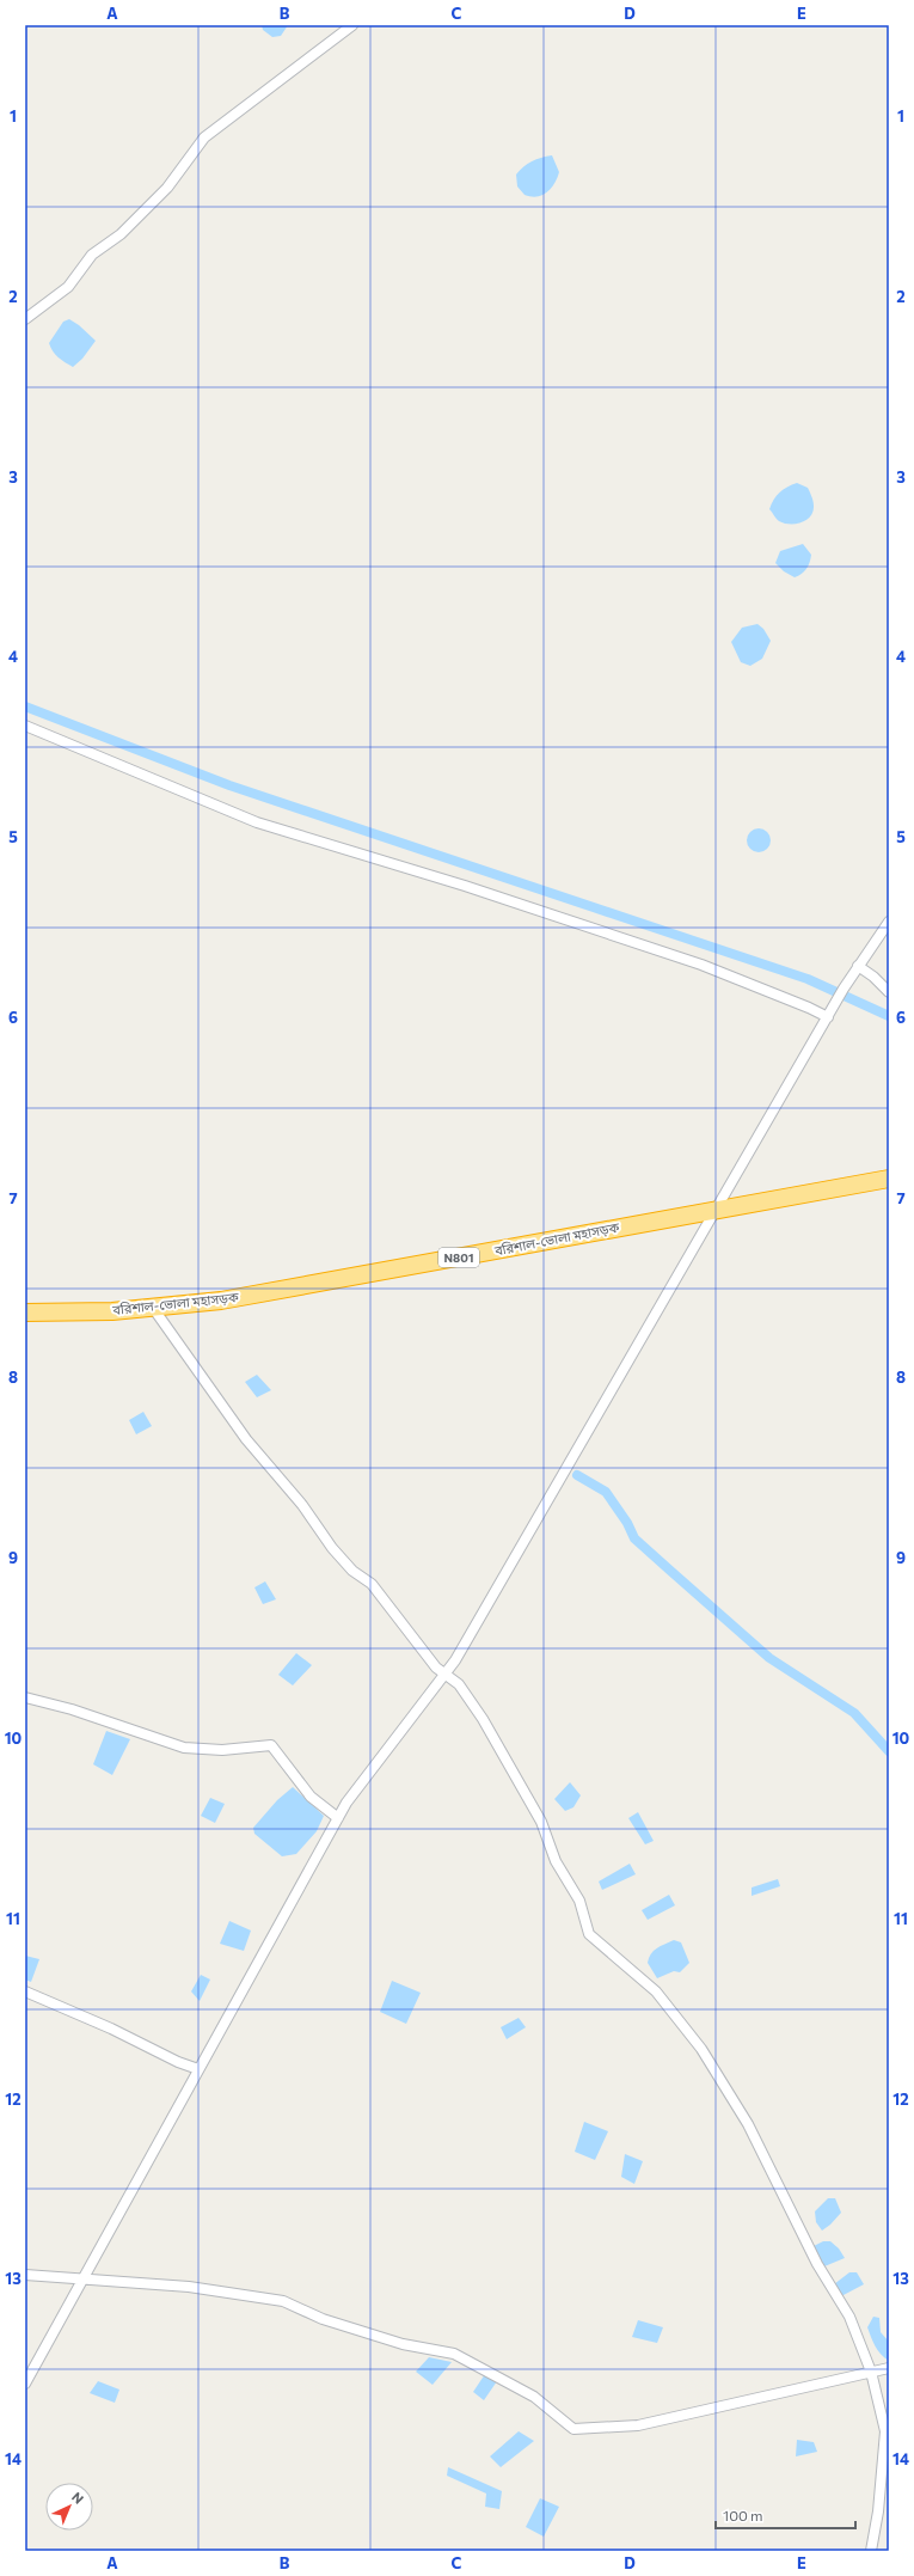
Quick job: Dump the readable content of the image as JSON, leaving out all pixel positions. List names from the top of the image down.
{
  "streets": {
    "highway": ["বরিশাল-ভোলা মহাসড়ক", "N801"]
  },
  "scale_bar": "100 m",
  "north": "top right",
  "grid": {
    "columns": [
      "A",
      "B",
      "C",
      "D",
      "E"
    ],
    "rows": [
      "1",
      "2",
      "3",
      "4",
      "5",
      "6",
      "7",
      "8",
      "9",
      "10",
      "11",
      "12",
      "13",
      "14"
    ]
  }
}
